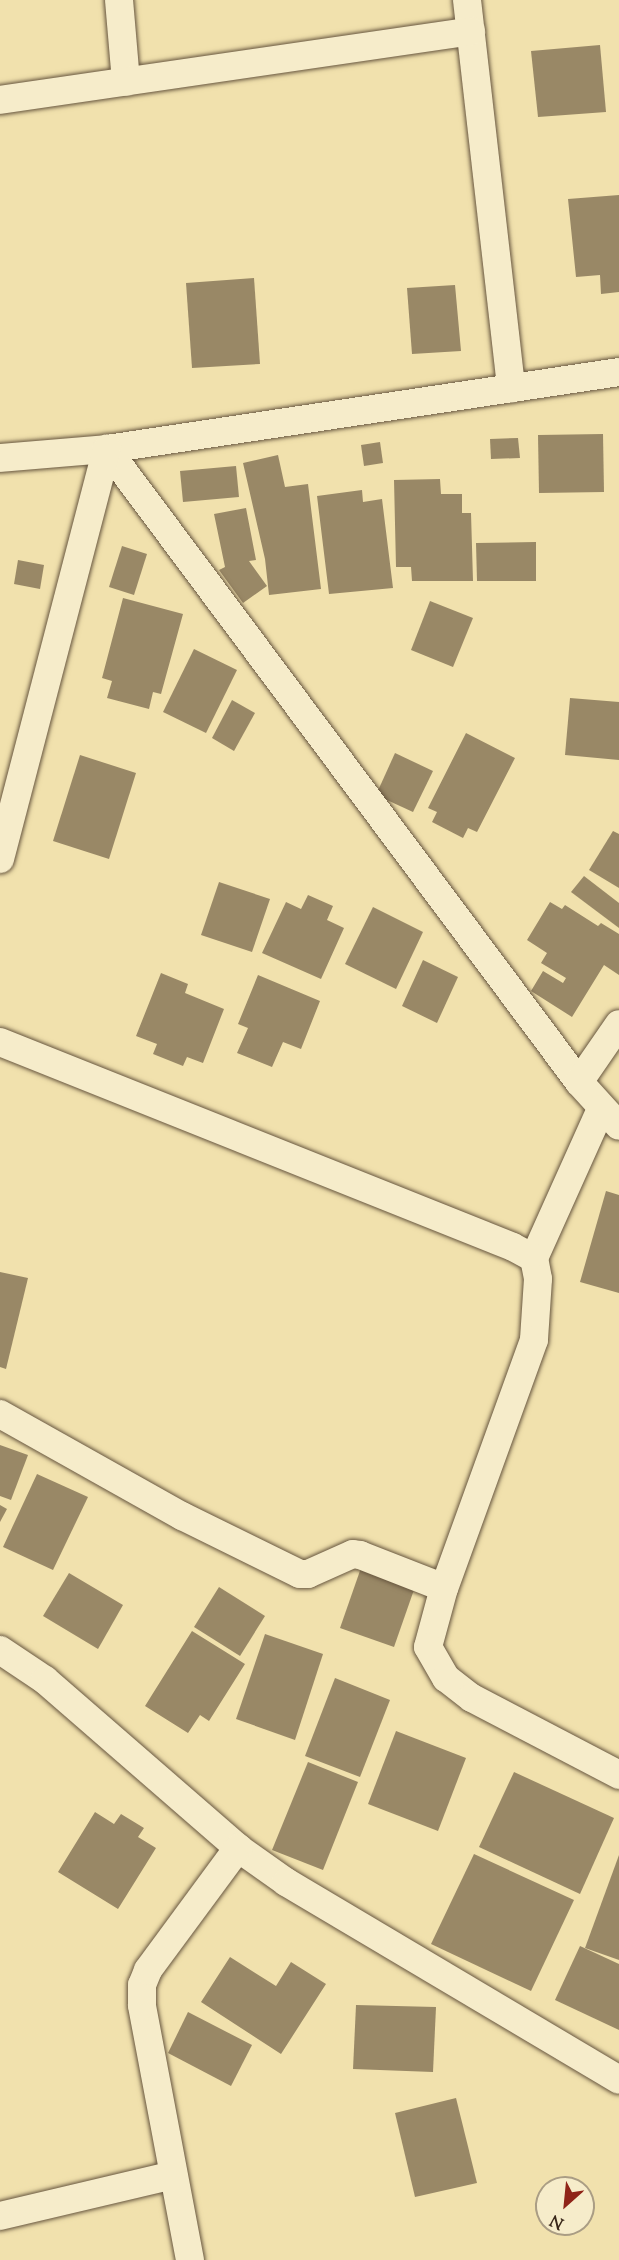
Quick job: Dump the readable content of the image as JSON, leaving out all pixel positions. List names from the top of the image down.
{
  "north": "bottom left"
}
